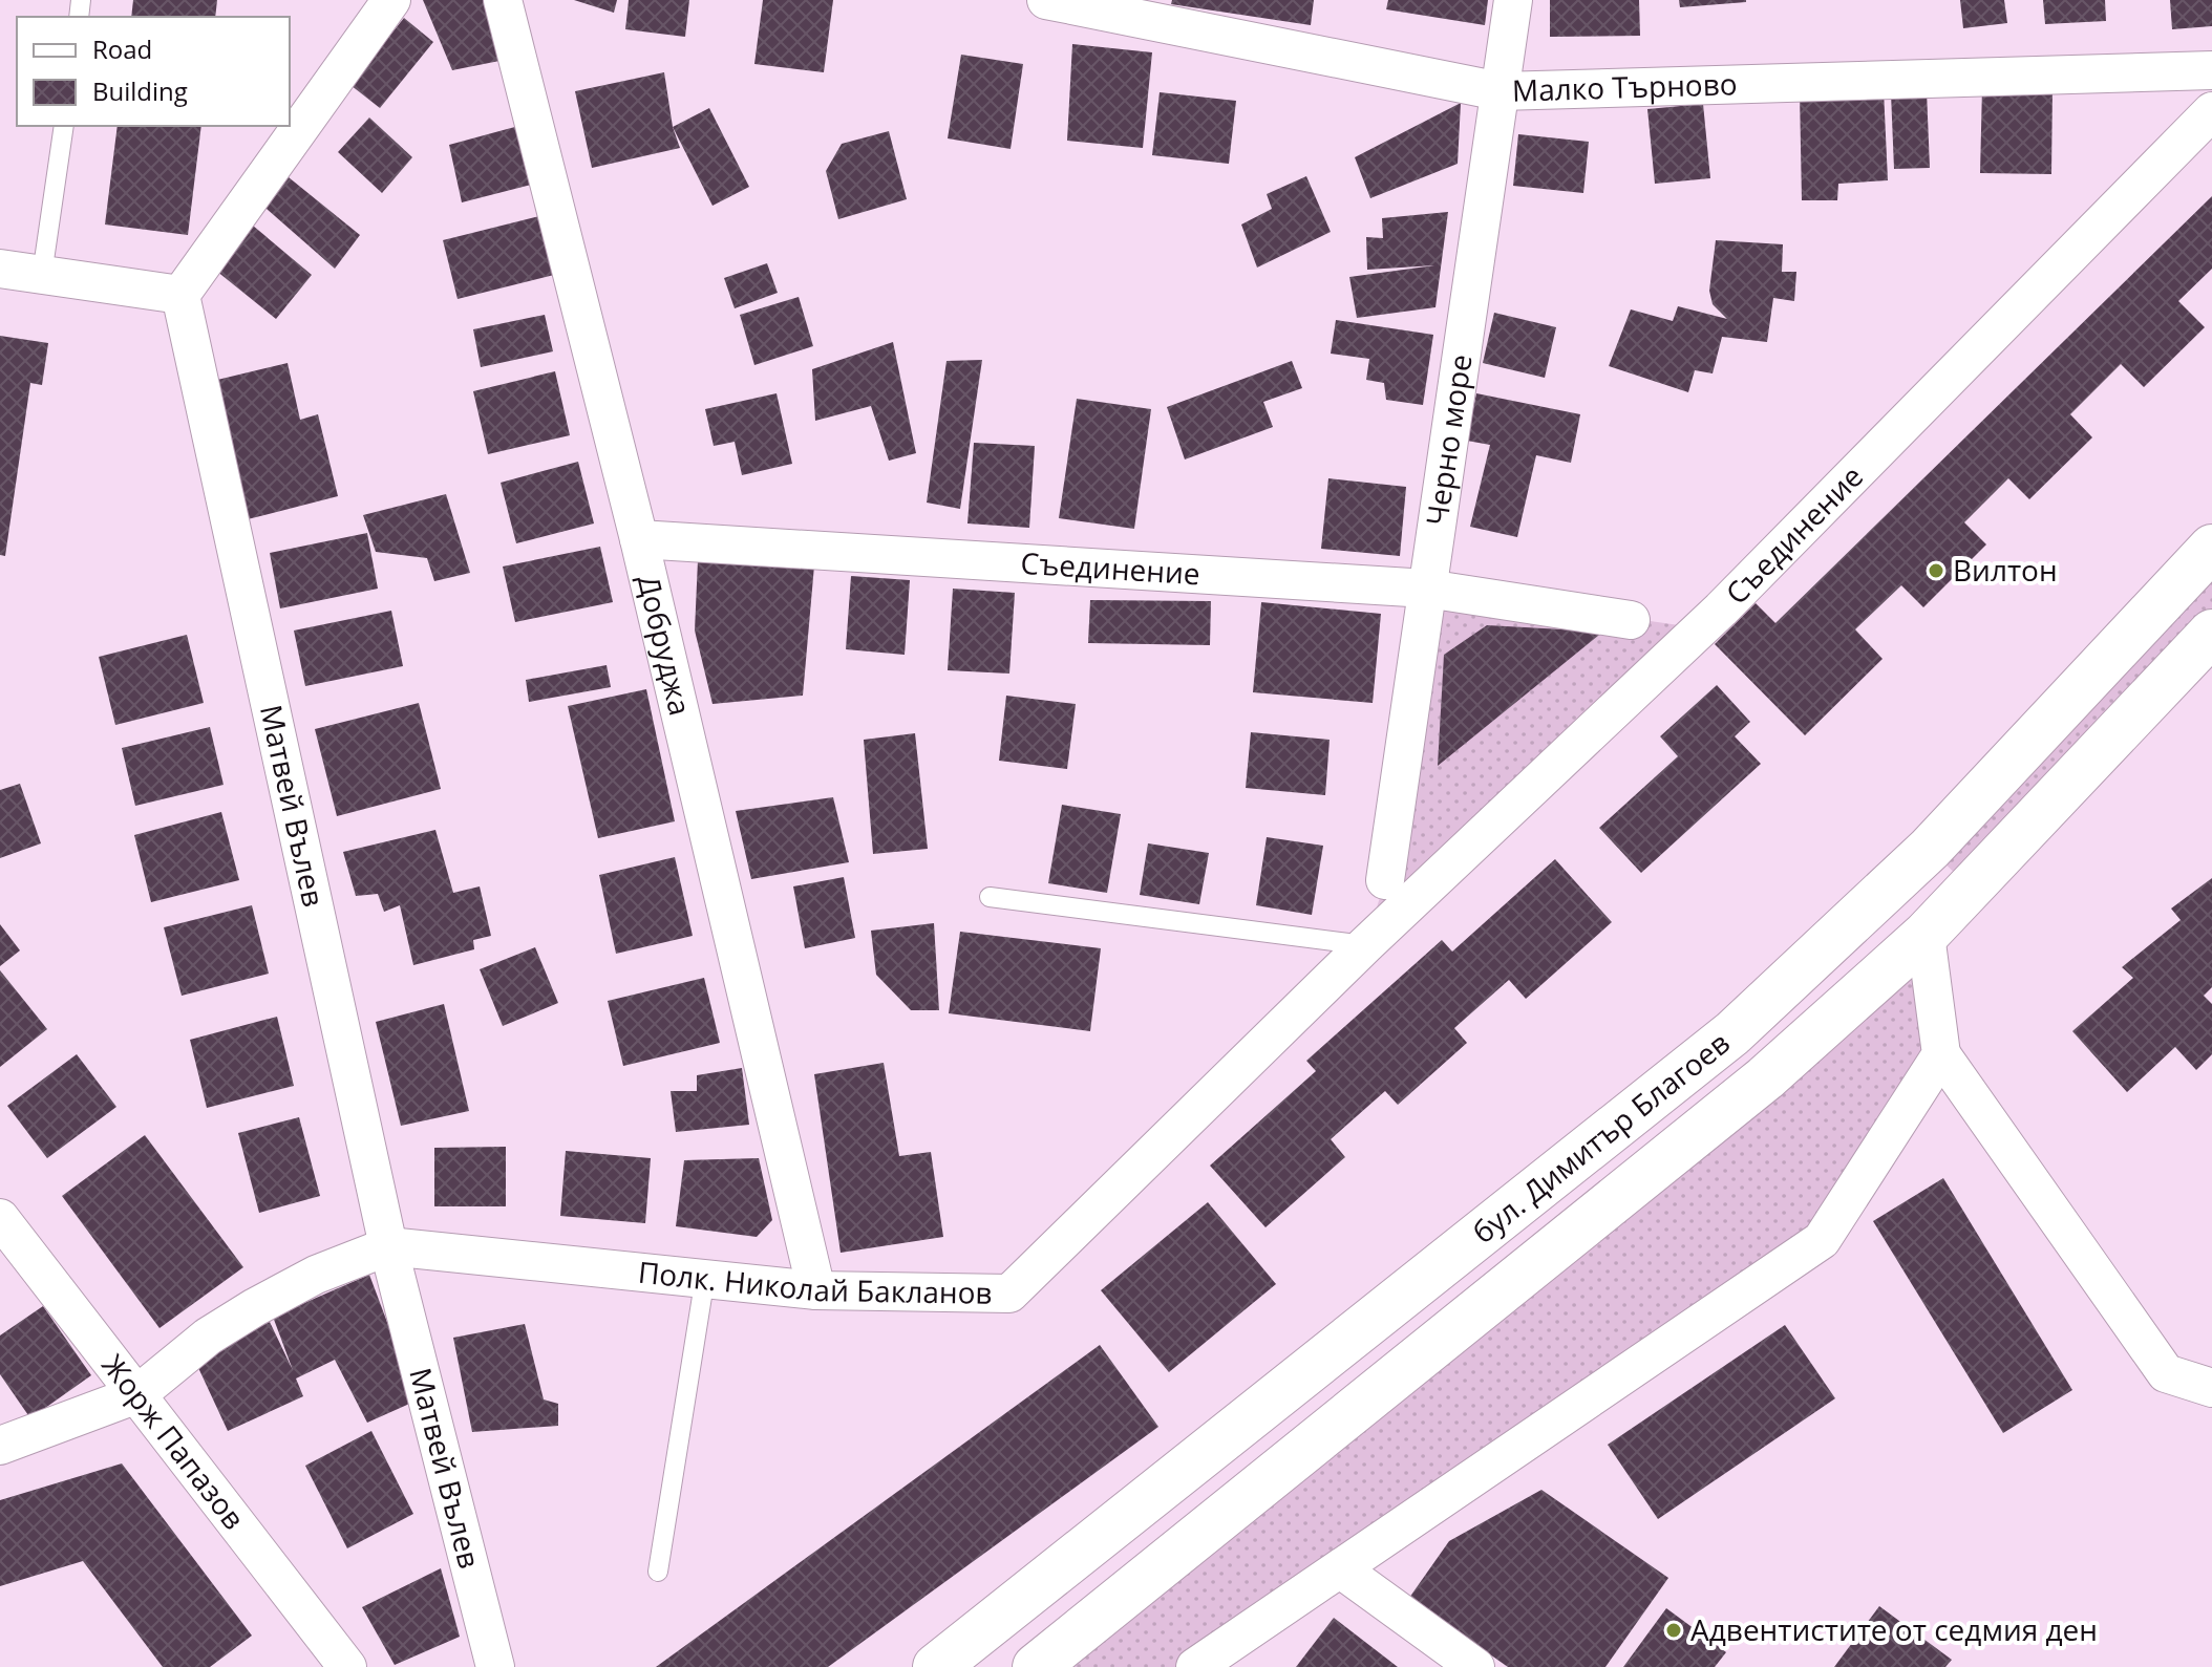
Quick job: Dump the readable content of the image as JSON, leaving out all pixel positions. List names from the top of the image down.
{
  "streets": {
    "main road": ["бул. Димитър Благоев"],
    "street": [
      "Малко Търново",
      "Черно море",
      "Съединение",
      "Добруджа",
      "Матвей Вълев",
      "Полк. Николай Бакланов",
      "Жорж Папазов"
    ]
  },
  "crossings": [
    ["Малко Търново", "Черно море"],
    ["Черно море", "Съединение"],
    ["Съединение", "Добруджа"],
    ["Съединение", "Полк. Николай Бакланов"],
    ["Добруджа", "Полк. Николай Бакланов"],
    ["Матвей Вълев", "Полк. Николай Бакланов"],
    ["Полк. Николай Бакланов", "Жорж Папазов"]
  ],
  "places": ["Вилтон", "Адвентистите от седмия ден"],
  "legend": ["Road", "Building"]
}
